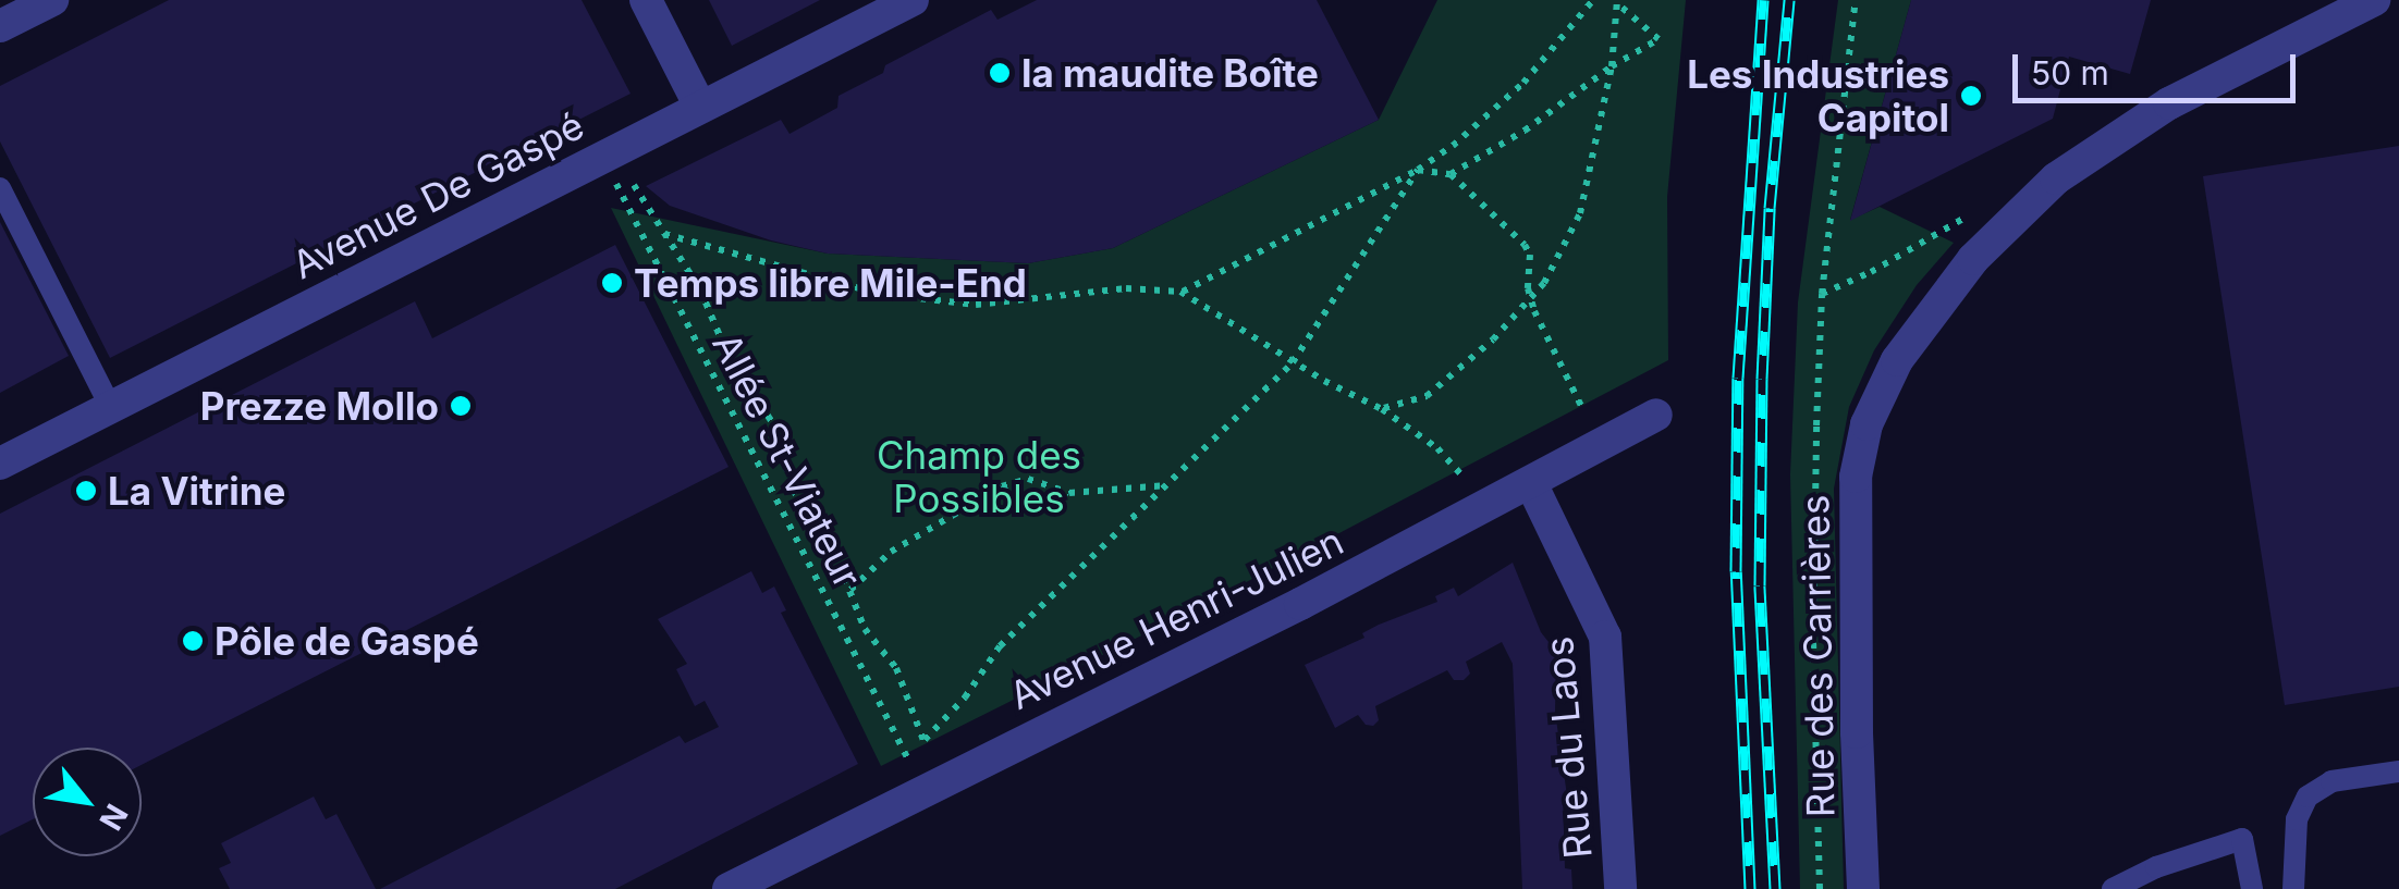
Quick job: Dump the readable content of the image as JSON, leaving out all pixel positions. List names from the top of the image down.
{
  "streets": {
    "street": [
      "Avenue De Gaspé",
      "Avenue Henri-Julien",
      "Rue des Carrières",
      "Rue du Laos"
    ],
    "path": ["Allée St-Viateur"]
  },
  "crossings": [
    ["Avenue De Gaspé", "Allée St-Viateur"],
    ["Allée St-Viateur", "Avenue Henri-Julien"],
    ["Avenue Henri-Julien", "Rue du Laos"]
  ],
  "parks": ["Champ des Possibles"],
  "places": [
    "la maudite Boîte",
    "Les Industries Capitol",
    "Temps libre Mile-End",
    "Prezze Mollo",
    "La Vitrine",
    "Pôle de Gaspé"
  ],
  "scale_bar": "50 m",
  "north": "bottom right"
}
